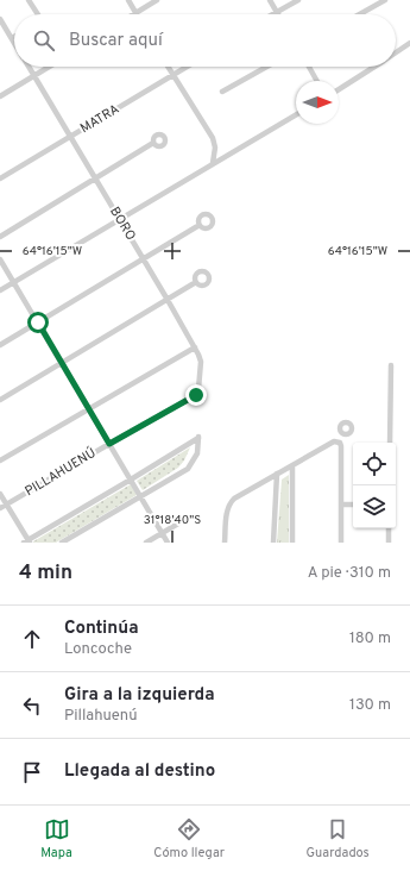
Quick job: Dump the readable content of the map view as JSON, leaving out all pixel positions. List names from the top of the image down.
{
  "streets": {
    "street": ["MATRA", "BORO", "PILLAHUENÚ"]
  },
  "crossings": [
    ["MATRA", "BORO"],
    ["BORO", "PILLAHUENÚ"]
  ],
  "north": "right",
  "page": {
    "search": "Buscar aquí",
    "heading": ["4 min", "A pie · 310 m"],
    "list": [
      ["Continúa", "Loncoche", "180 m"],
      ["Gira a la izquierda", "Pillahuenú", "130 m"],
      "Llegada al destino"
    ],
    "nav": ["Mapa", "Cómo llegar", "Guardados"]
  },
  "coordinates": ["64°16'15\"W", "31°18'40\"S"]
}
